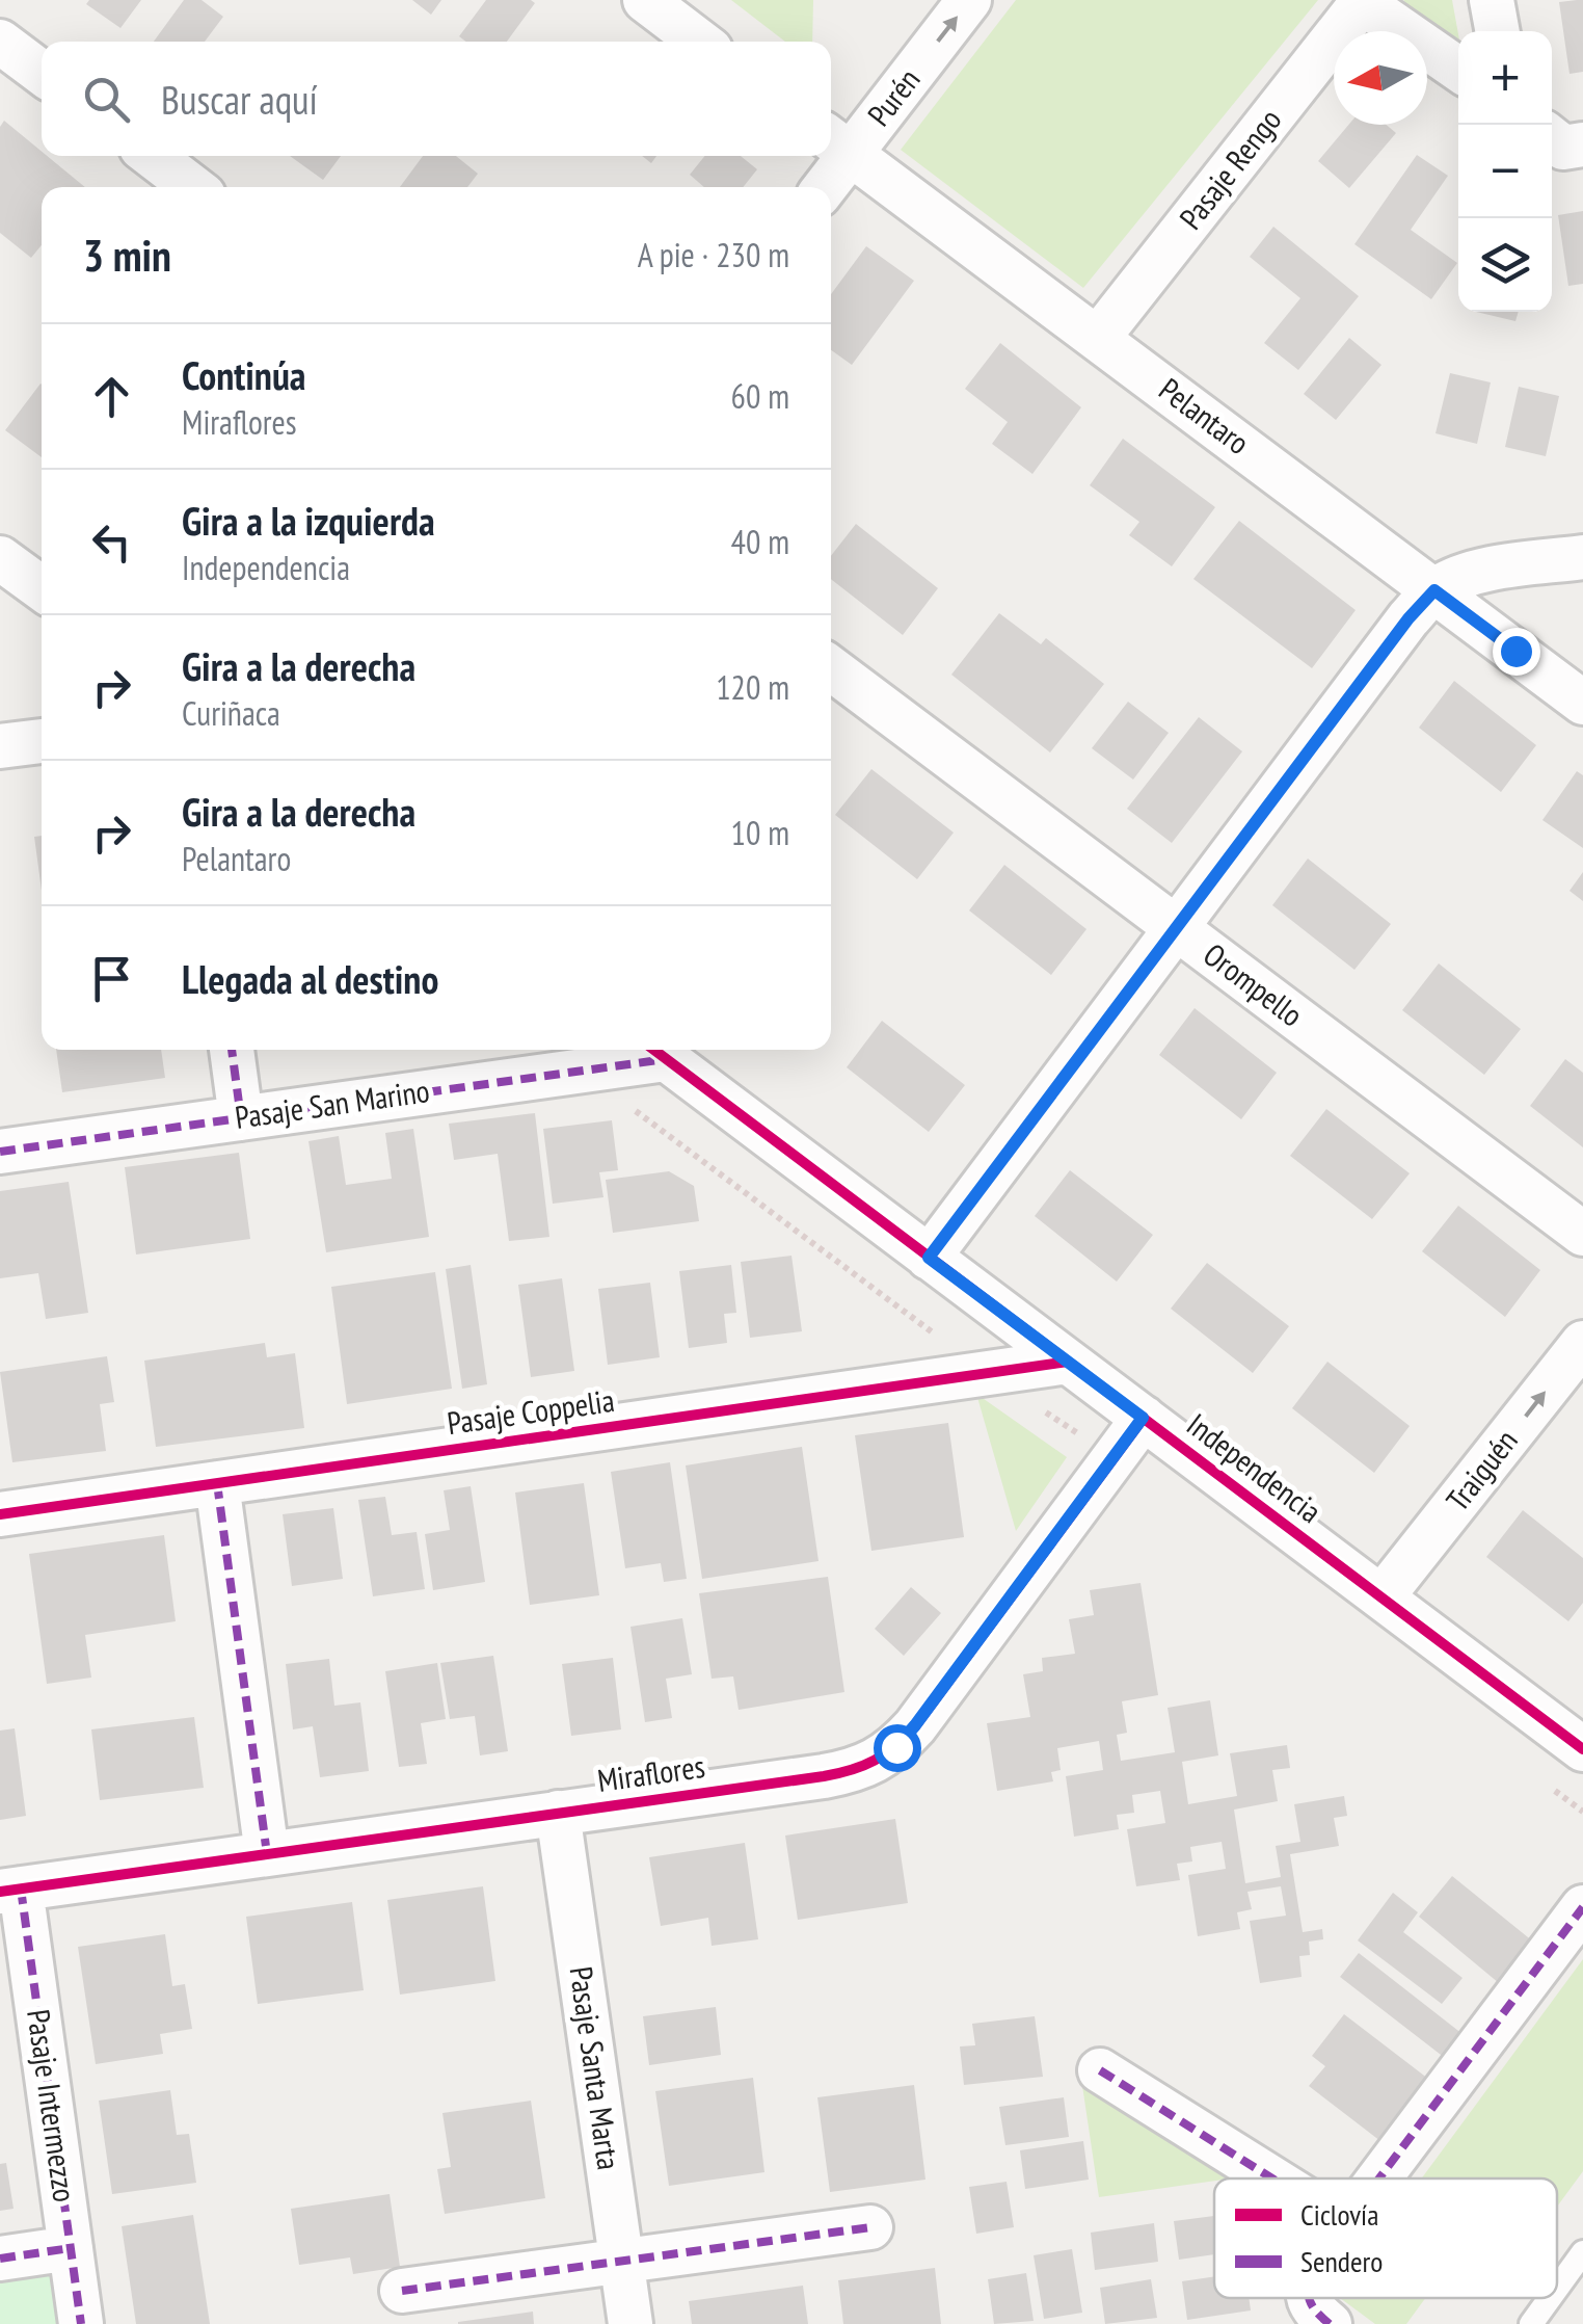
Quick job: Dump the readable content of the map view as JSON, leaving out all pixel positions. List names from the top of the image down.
{
  "streets": {
    "street": [
      "Purén",
      "Pasaje Rengo",
      "Pelantaro",
      "Orompello",
      "Pasaje San Marino",
      "Pasaje Coppelia",
      "Independencia",
      "Traiguén",
      "Miraflores",
      "Pasaje Santa Marta",
      "Pasaje Intermezzo"
    ]
  },
  "crossings": [
    ["Purén", "Pelantaro"],
    ["Pasaje Rengo", "Pelantaro"],
    ["Pasaje San Marino", "Independencia"],
    ["Pasaje Coppelia", "Independencia"],
    ["Independencia", "Traiguén"],
    ["Independencia", "Miraflores"],
    ["Miraflores", "Pasaje Santa Marta"],
    ["Miraflores", "Pasaje Intermezzo"]
  ],
  "one_way": ["Purén", "Traiguén"],
  "legend": ["Ciclovía", "Sendero"],
  "north": "left",
  "page": {
    "map_buttons": ["+", "−"],
    "search": "Buscar aquí",
    "heading": ["3 min", "A pie · 230 m"],
    "list": [
      ["Continúa", "Miraflores", "60 m"],
      ["Gira a la izquierda", "Independencia", "40 m"],
      ["Gira a la derecha", "Curiñaca", "120 m"],
      ["Gira a la derecha", "Pelantaro", "10 m"],
      "Llegada al destino"
    ]
  }
}
